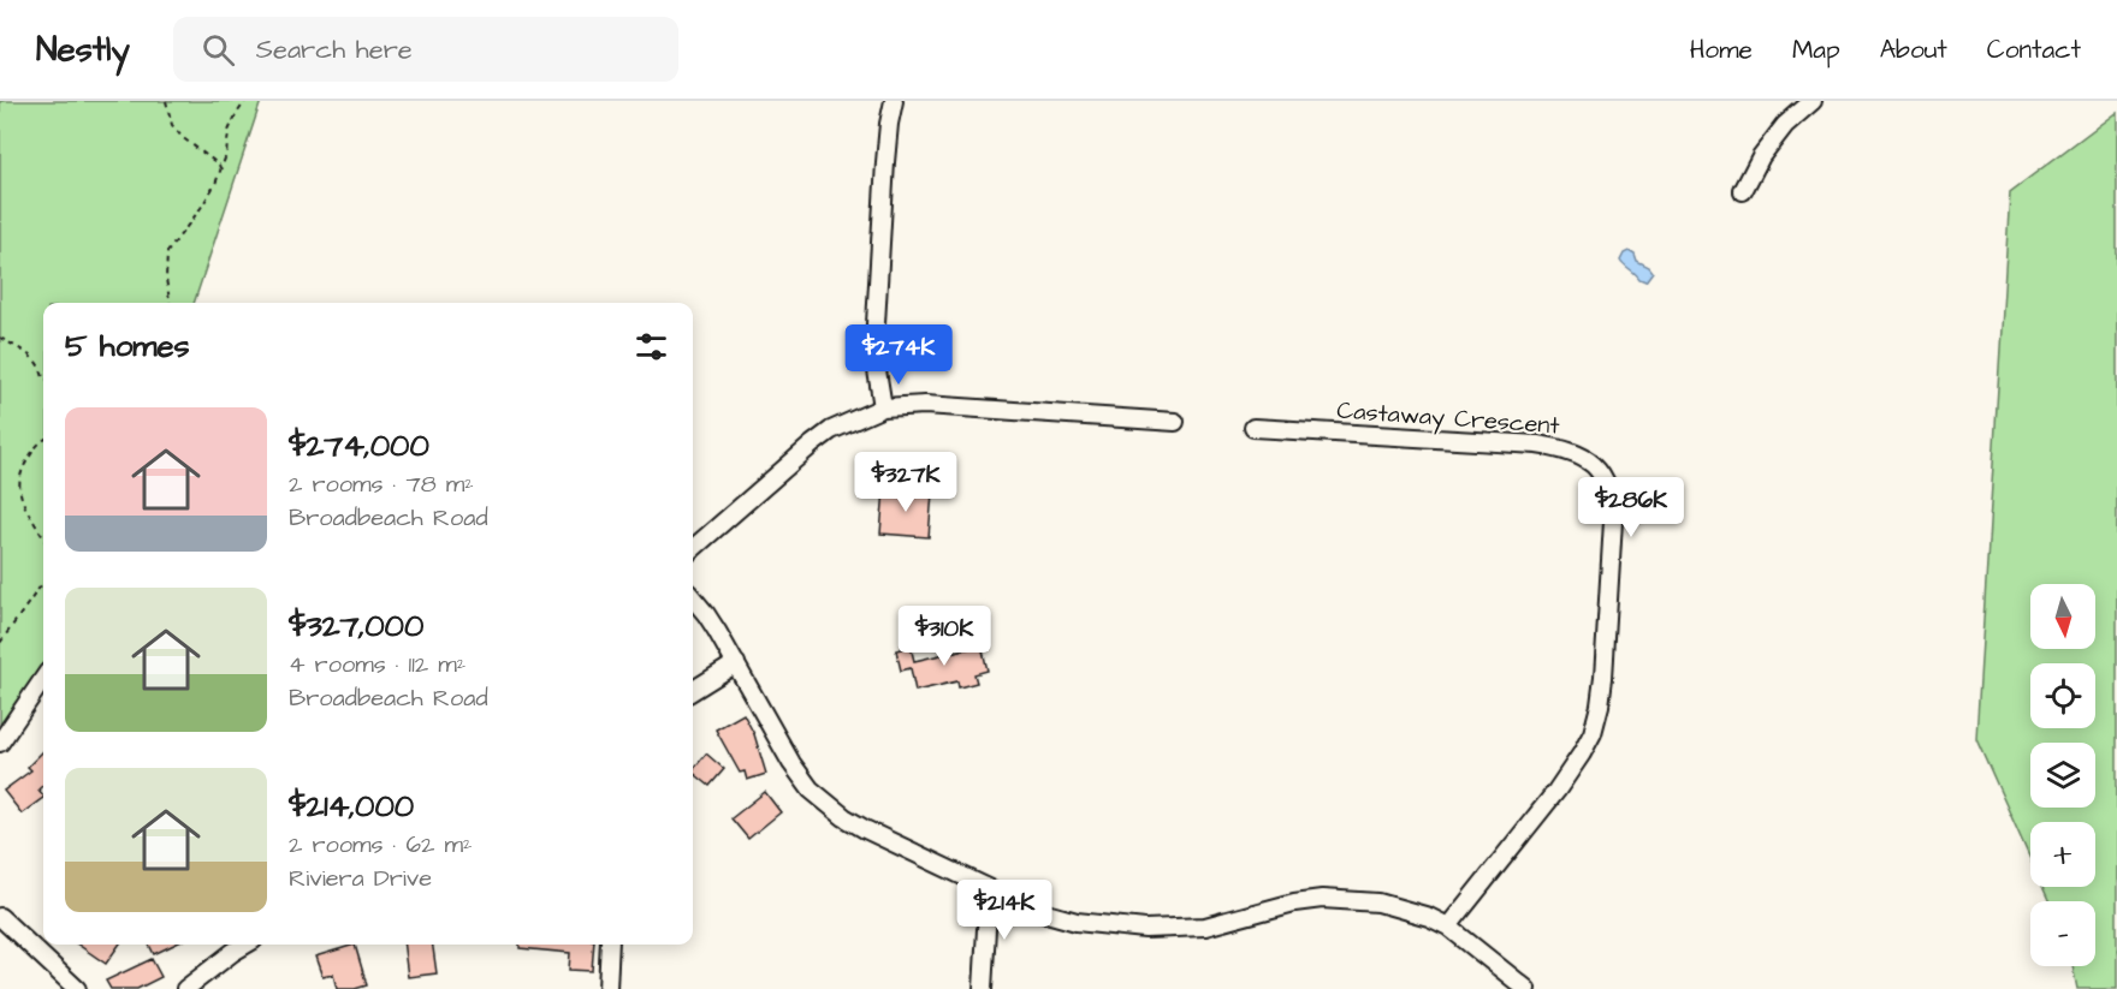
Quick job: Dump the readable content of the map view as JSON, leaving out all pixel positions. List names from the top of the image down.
{
  "streets": {
    "street": ["Castaway Crescent"]
  },
  "north": "bottom",
  "page": {
    "header": "Nestly",
    "search": "Search here",
    "nav": [
      "Home",
      "Map",
      "About",
      "Contact"
    ],
    "heading": "5 homes",
    "price": [
      "$274K",
      "$327K",
      "$286K",
      "$310K",
      "$214K"
    ],
    "list": [
      {
        "name": "$274,000",
        "note": "2 rooms · 78 m² · Broadbeach Road"
      },
      {
        "name": "$327,000",
        "note": "4 rooms · 112 m² · Broadbeach Road"
      },
      {
        "name": "$214,000",
        "note": "2 rooms · 62 m² · Riviera Drive"
      }
    ],
    "map_buttons": ["+", "−"]
  }
}
